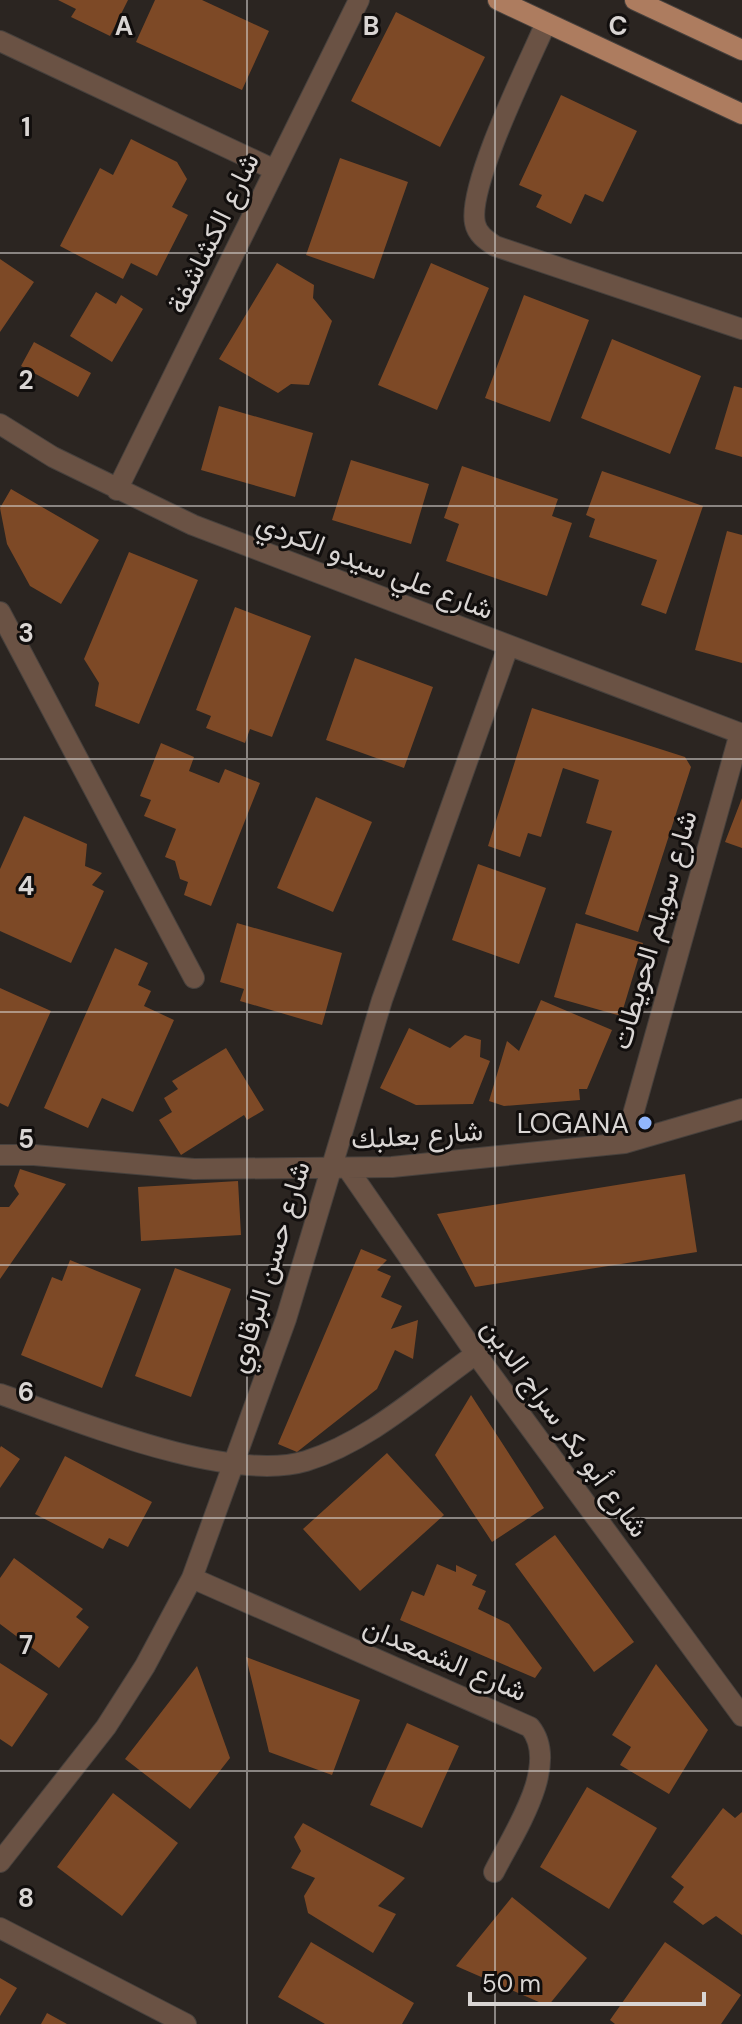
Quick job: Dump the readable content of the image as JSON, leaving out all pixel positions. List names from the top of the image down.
{
  "streets": {
    "street": [
      "شارع الكشاشفة",
      "شارع علي سيدو الكردي",
      "شارع سويلم الحويطات",
      "شارع بعلبك",
      "شارع حسن البرقاوي",
      "شارع أبو بكر سراج الدين",
      "شارع الشمعدان"
    ]
  },
  "crossings": [
    ["شارع الكشاشفة", "شارع علي سيدو الكردي"],
    ["شارع علي سيدو الكردي", "شارع سويلم الحويطات"],
    ["شارع علي سيدو الكردي", "شارع حسن البرقاوي"],
    ["شارع سويلم الحويطات", "شارع بعلبك"],
    ["شارع بعلبك", "شارع حسن البرقاوي"],
    ["شارع بعلبك", "شارع أبو بكر سراج الدين"],
    ["شارع حسن البرقاوي", "شارع أبو بكر سراج الدين"],
    ["شارع حسن البرقاوي", "شارع الشمعدان"]
  ],
  "places": ["LOGANA"],
  "scale_bar": "50 m",
  "grid": {
    "columns": ["A", "B", "C"],
    "rows": [
      "1",
      "2",
      "3",
      "4",
      "5",
      "6",
      "7",
      "8"
    ]
  }
}
